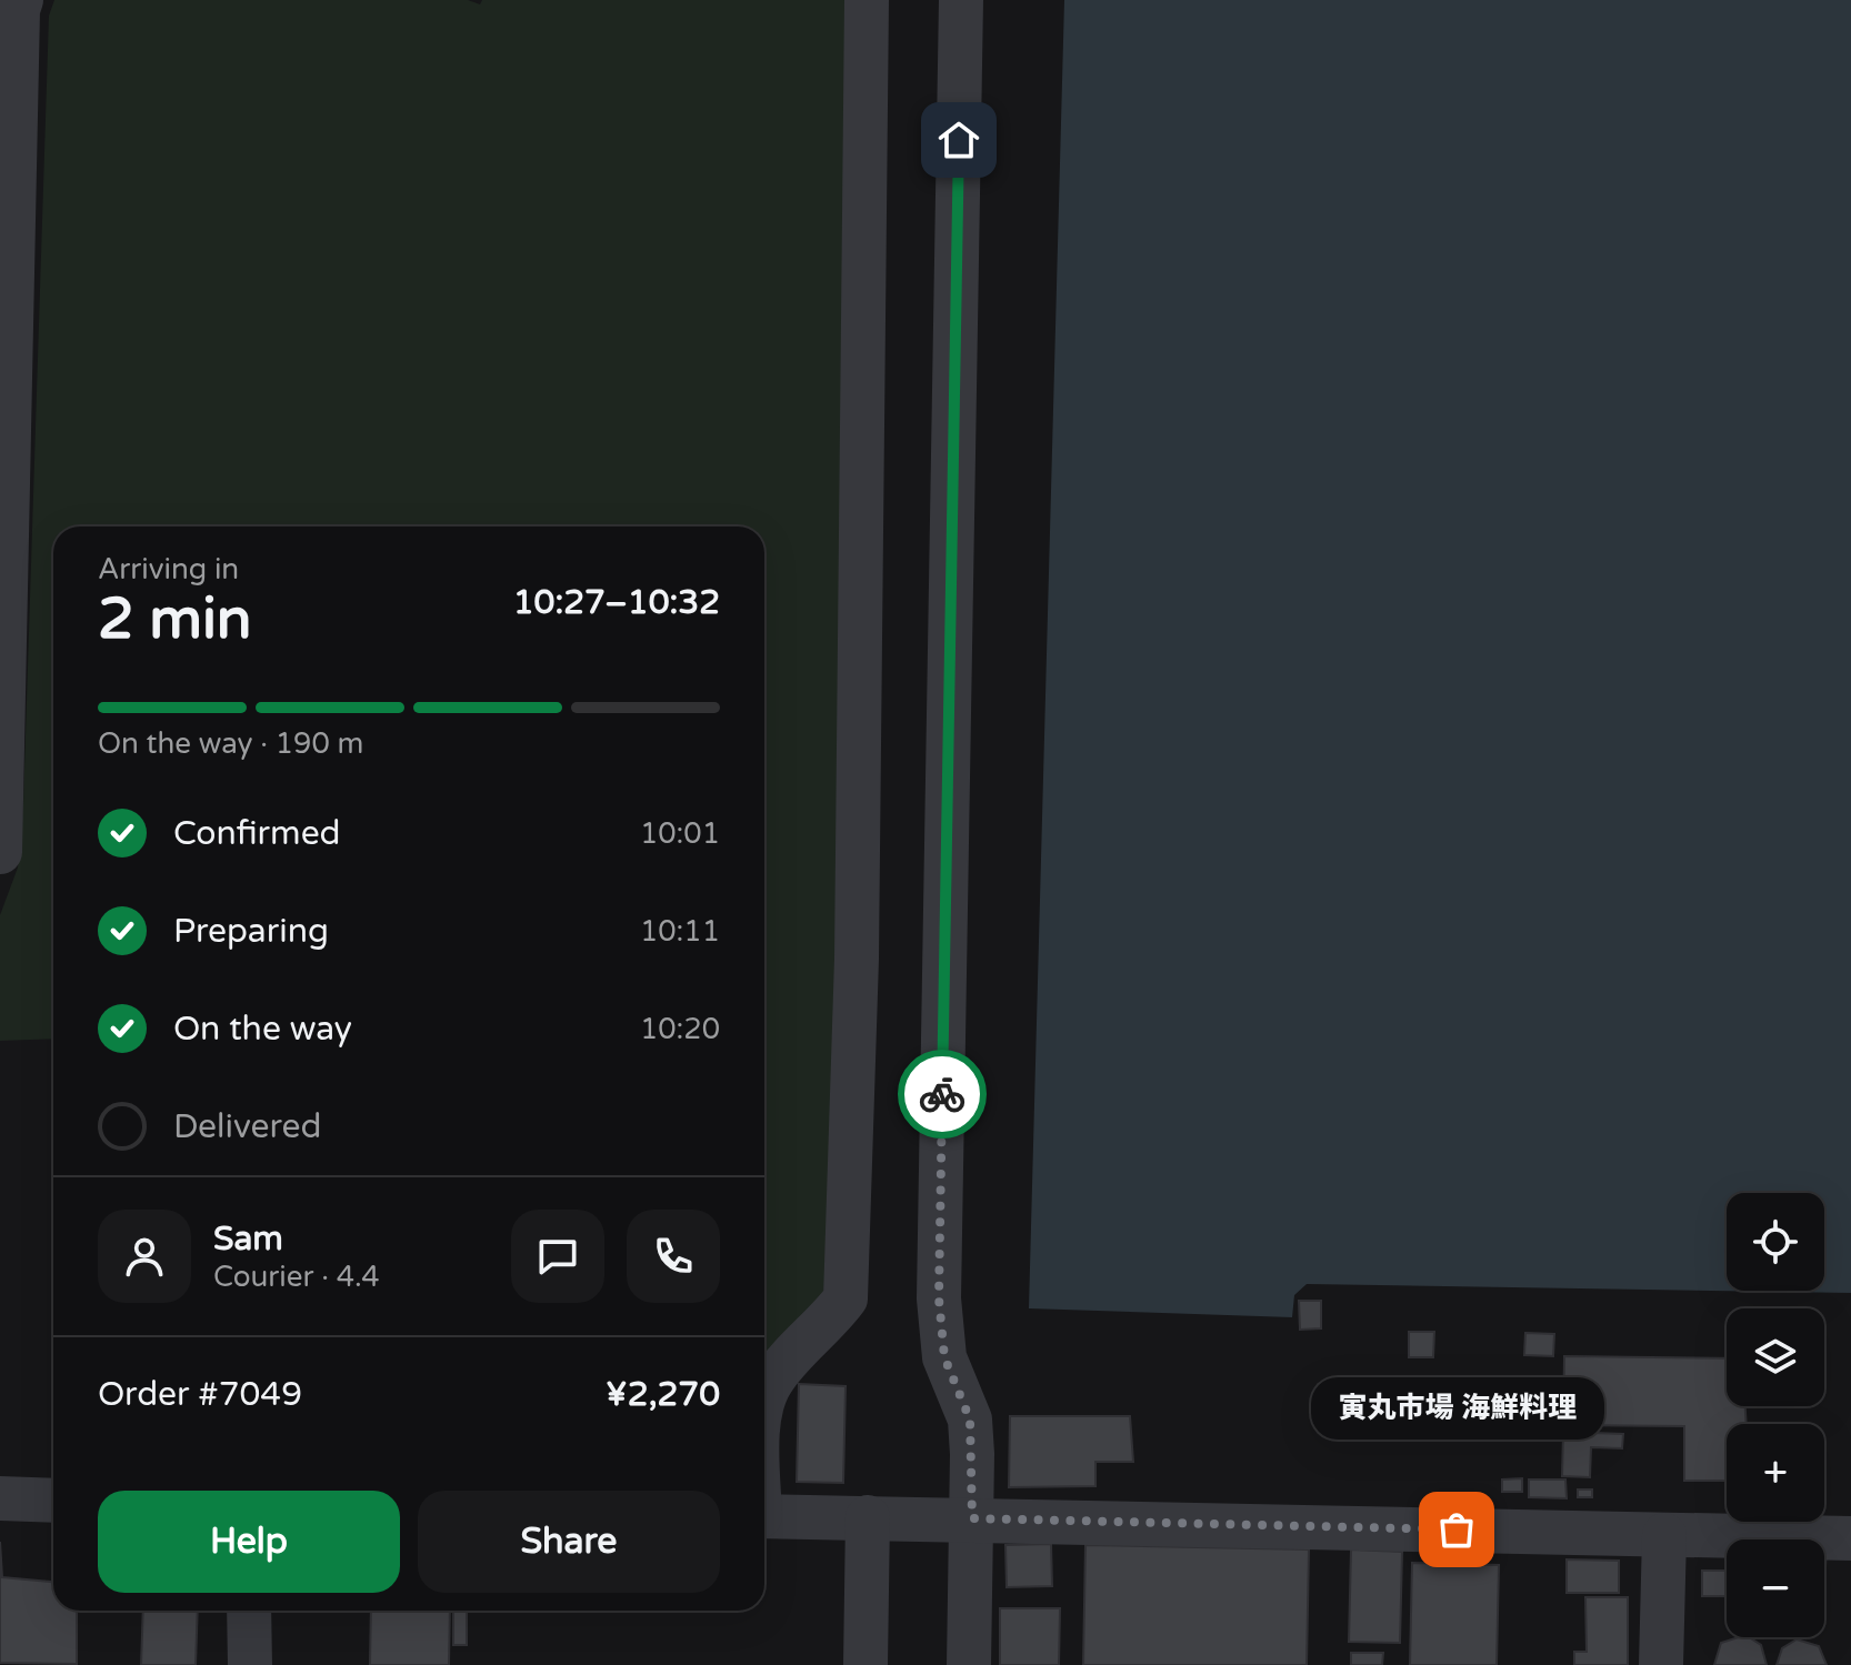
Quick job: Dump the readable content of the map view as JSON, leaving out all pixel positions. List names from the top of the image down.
{
  "places": ["寅丸市場 海鮮料理"],
  "page": {
    "heading": ["2 min", "Arriving in", "10:27–10:32"],
    "panel": [
      "Sam",
      "Courier · 4.4",
      "Order #7049",
      "¥2,270"
    ],
    "bar": "On the way · 190 m",
    "list": [
      ["Confirmed", "10:01"],
      ["Preparing", "10:11"],
      ["On the way", "10:20"],
      "Delivered"
    ],
    "map_buttons": ["+", "−"],
    "bubble": "寅丸市場 海鮮料理",
    "buttons": ["Help", "Share"]
  }
}
